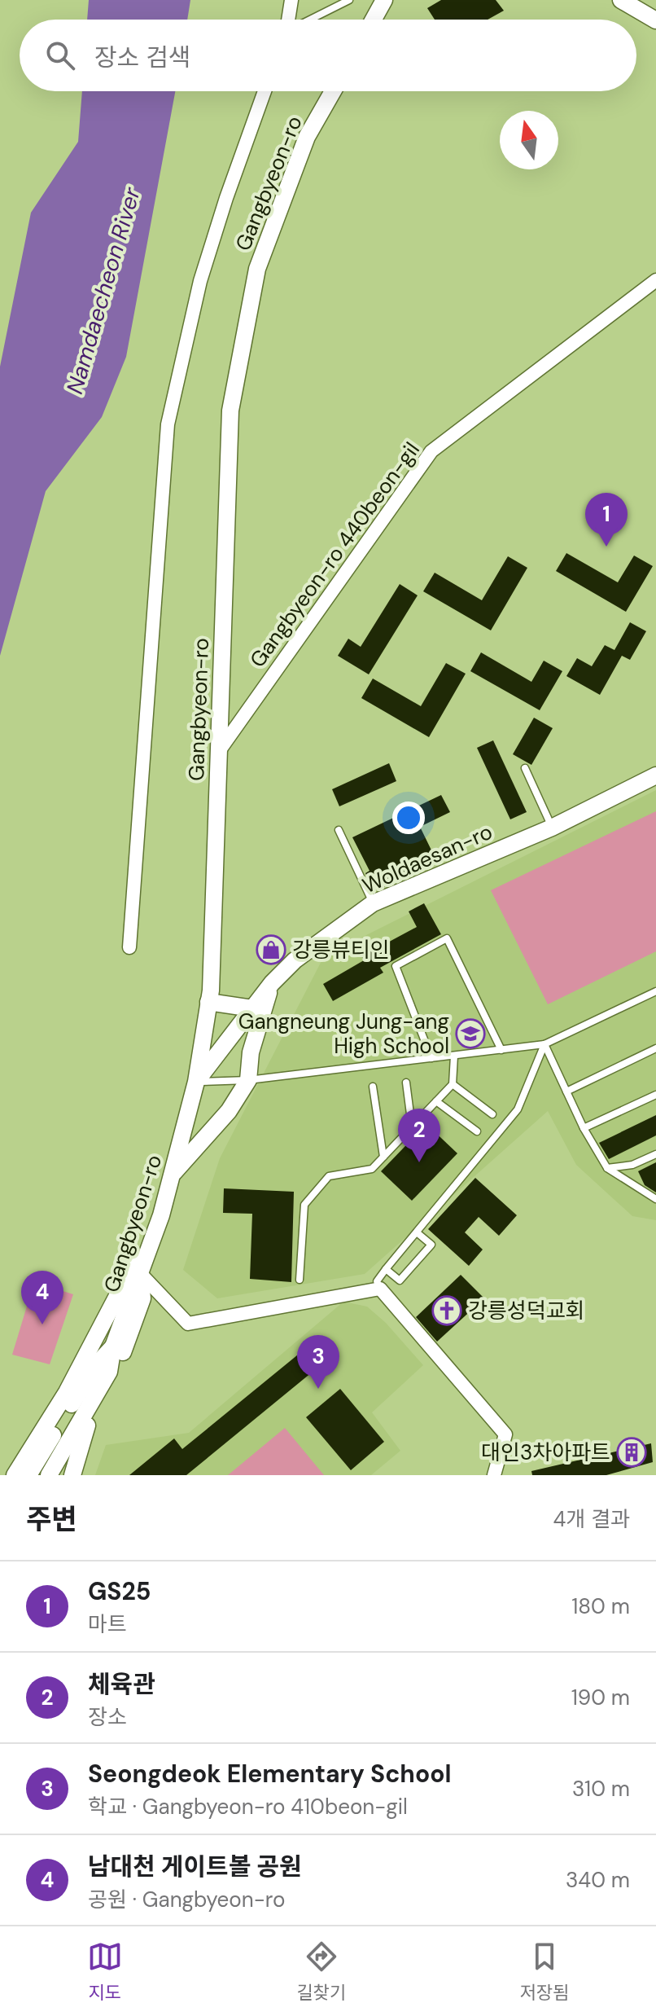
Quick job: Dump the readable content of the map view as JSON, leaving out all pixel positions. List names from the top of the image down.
{
  "streets": {
    "street": ["Gangbyeon-ro", "Gangbyeon-ro 440beon-gil", "Woldaesan-ro"]
  },
  "crossings": [
    ["Gangbyeon-ro", "Gangbyeon-ro 440beon-gil"],
    ["Gangbyeon-ro", "Woldaesan-ro"]
  ],
  "water": ["Namdaecheon River"],
  "places": {
    "shop": ["강릉뷰티인"],
    "school or university": ["Gangneung Jung-ang High School"],
    "church": ["강릉성덕교회"],
    "building": ["대인3차아파트"]
  },
  "north": "top",
  "page": {
    "search": "장소 검색",
    "pins": [
      "1",
      "2",
      "4",
      "3"
    ],
    "heading": ["주변", "4개 결과"],
    "list": [
      {
        "mark": "1",
        "name": "GS25",
        "note": "마트",
        "value": "180 m"
      },
      {
        "mark": "2",
        "name": "체육관",
        "note": "장소",
        "value": "190 m"
      },
      {
        "mark": "3",
        "name": "Seongdeok Elementary School",
        "note": "학교 · Gangbyeon-ro 410beon-gil",
        "value": "310 m"
      },
      {
        "mark": "4",
        "name": "남대천 게이트볼 공원",
        "note": "공원 · Gangbyeon-ro",
        "value": "340 m"
      }
    ],
    "nav": ["지도", "길찾기", "저장됨"]
  }
}
